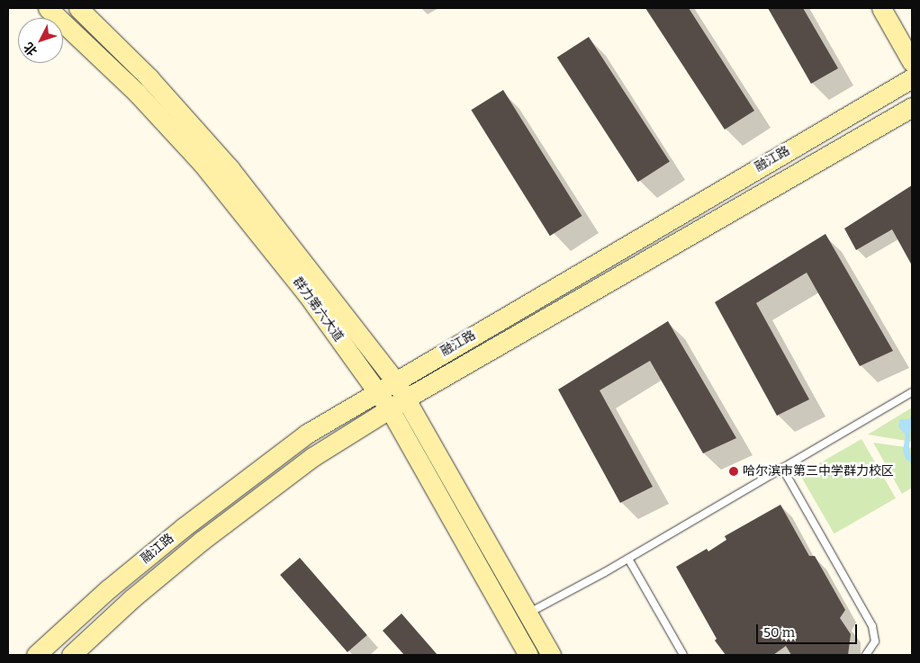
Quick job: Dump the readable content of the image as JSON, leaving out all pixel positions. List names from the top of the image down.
{
  "streets": {
    "main road": ["融江路", "群力第六大道"]
  },
  "crossings": [
    ["融江路", "群力第六大道"]
  ],
  "places": ["哈尔滨市第三中学群力校区"],
  "scale_bar": "50 m",
  "north": "bottom left"
}
